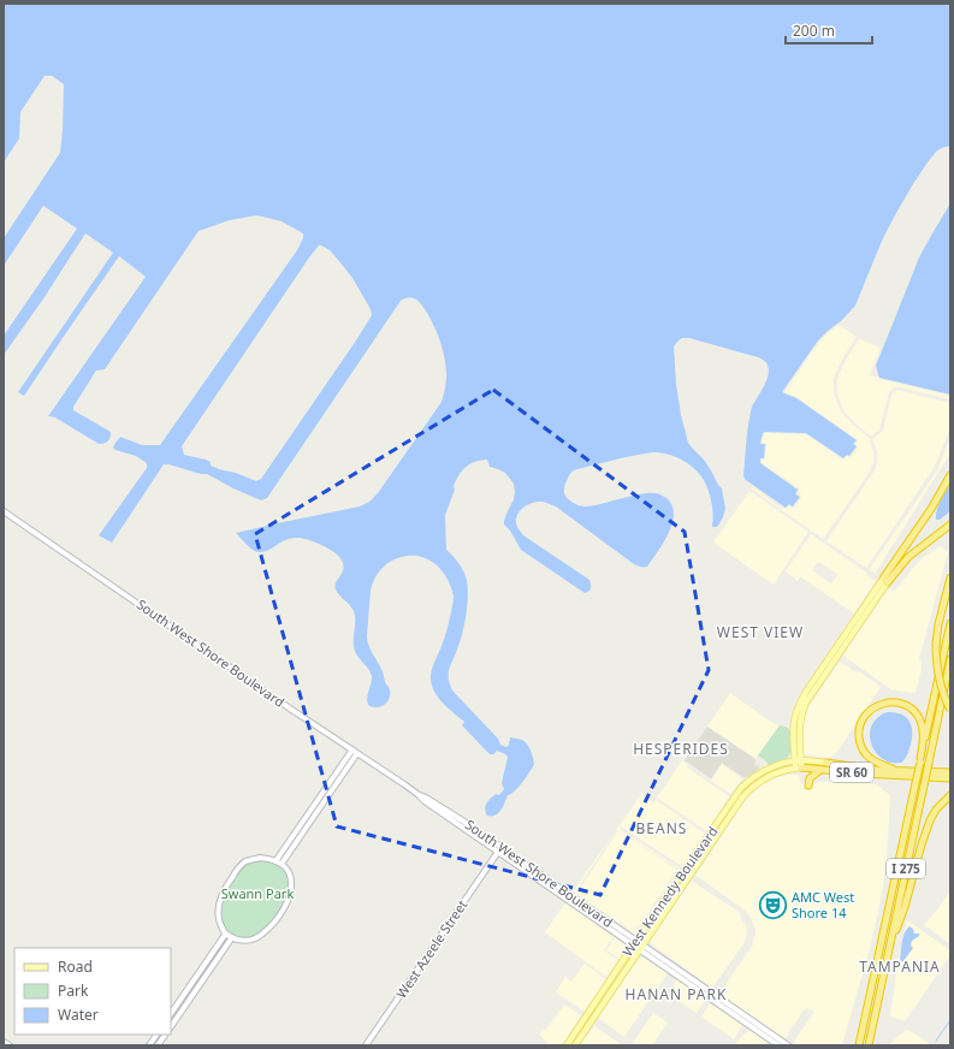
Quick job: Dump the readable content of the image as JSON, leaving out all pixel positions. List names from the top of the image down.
{
  "streets": {
    "highway": ["SR 60", "I 275"],
    "main road": ["West Kennedy Boulevard"],
    "street": ["South West Shore Boulevard", "West Azeele Street"]
  },
  "crossings": [
    ["South West Shore Boulevard", "West Kennedy Boulevard"],
    ["South West Shore Boulevard", "West Azeele Street"],
    ["SR 60", "West Kennedy Boulevard"]
  ],
  "districts": [
    "WEST VIEW",
    "HESPERIDES",
    "BEANS",
    "TAMPANIA",
    "HANAN PARK"
  ],
  "parks": ["Swann Park"],
  "places": {
    "theatre": ["AMC West Shore 14"]
  },
  "legend": ["Road", "Park", "Water"],
  "scale_bar": "200 m"
}
